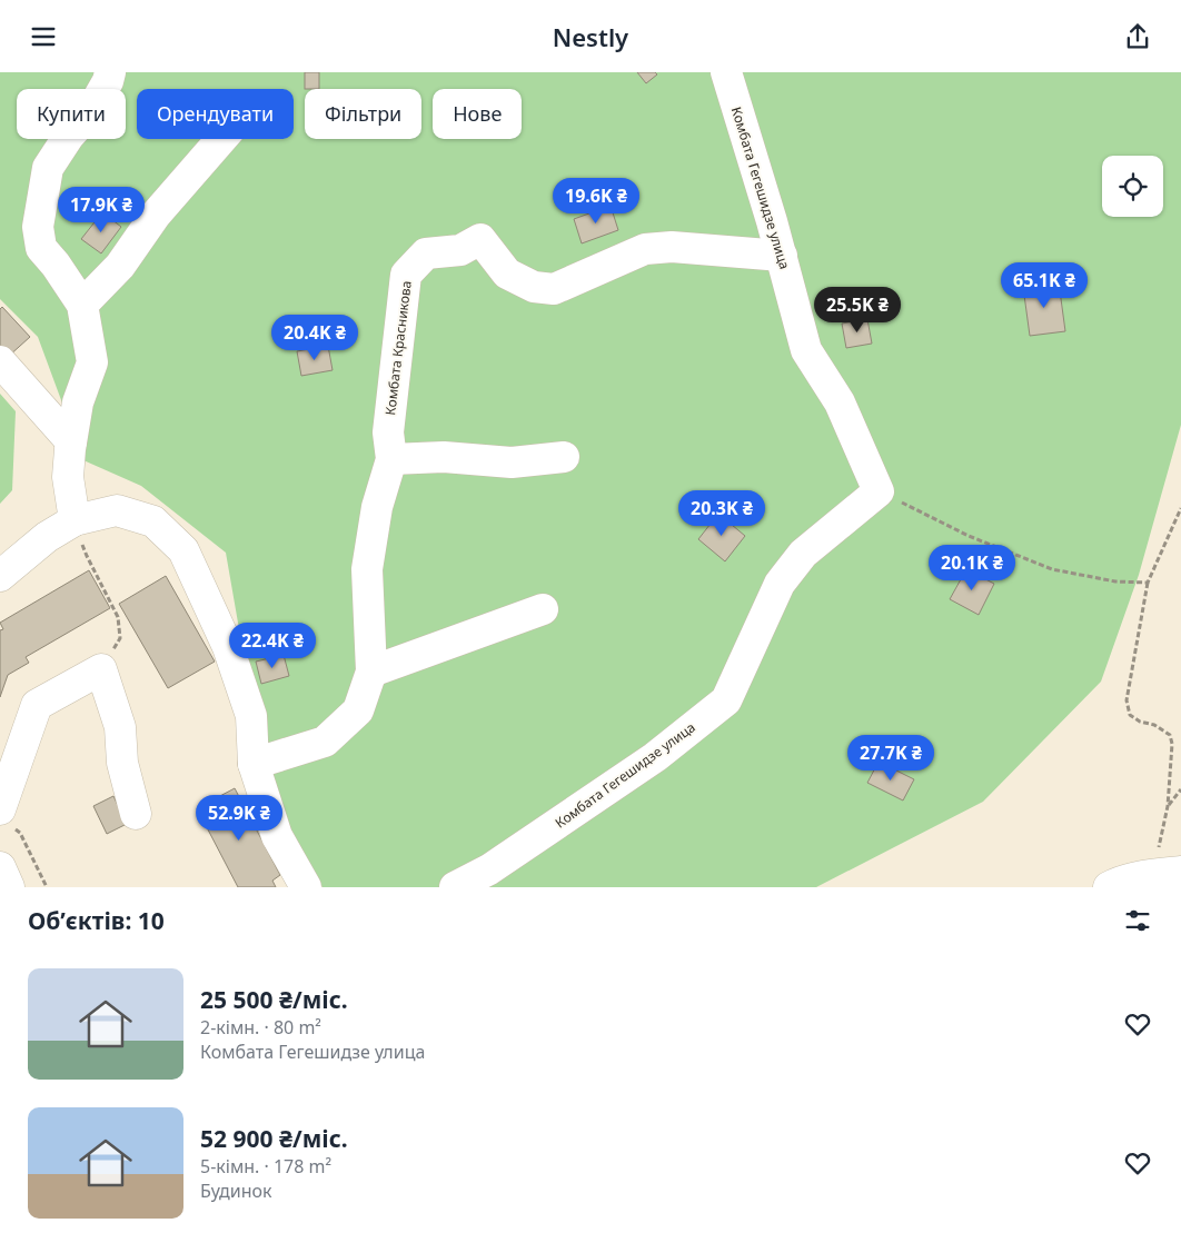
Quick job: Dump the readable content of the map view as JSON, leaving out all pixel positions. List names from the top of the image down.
{
  "streets": {
    "street": ["Комбата Гегешидзе улица", "Комбата Красникова"]
  },
  "crossings": [
    ["Комбата Гегешидзе улица", "Комбата Красникова"]
  ],
  "page": {
    "header": "Nestly",
    "chip": [
      "Купити",
      "Орендувати",
      "Фільтри",
      "Нове"
    ],
    "price": [
      "19.6K ₴",
      "17.9K ₴",
      "65.1K ₴",
      "25.5K ₴",
      "20.4K ₴",
      "20.3K ₴",
      "20.1K ₴",
      "22.4K ₴",
      "27.7K ₴",
      "52.9K ₴"
    ],
    "heading": "Об’єктів: 10",
    "list": [
      {
        "name": "25 500 ₴/міс.",
        "note": "2-кімн. · 80 m² · Комбата Гегешидзе улица"
      },
      {
        "name": "52 900 ₴/міс.",
        "note": "5-кімн. · 178 m² · Будинок"
      }
    ]
  }
}
